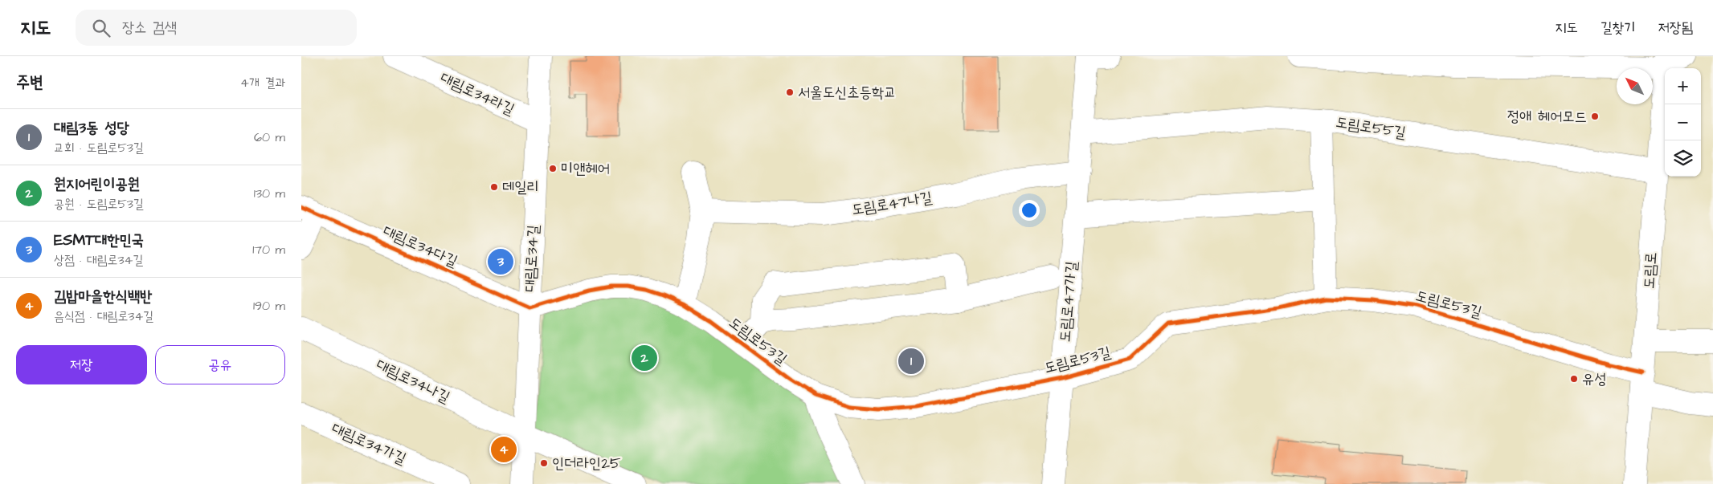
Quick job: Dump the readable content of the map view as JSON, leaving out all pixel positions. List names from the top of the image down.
{
  "streets": {
    "street": [
      "대림로34라길",
      "도림로55길",
      "도림로47나길",
      "대림로34다길",
      "대림로34길",
      "도림로",
      "도림로47가길",
      "도림로53길",
      "대림로34나길",
      "대림로34가길"
    ]
  },
  "crossings": [
    ["대림로34라길", "대림로34길"],
    ["도림로55길", "도림로"],
    ["도림로55길", "도림로47가길"],
    ["도림로47나길", "도림로47가길"],
    ["대림로34다길", "대림로34길"],
    ["대림로34다길", "도림로53길"],
    ["대림로34길", "도림로53길"],
    ["대림로34길", "대림로34나길"],
    ["도림로", "도림로53길"],
    ["도림로47가길", "도림로53길"]
  ],
  "places": [
    "서울도신초등학교",
    "정애 헤어모드",
    "미앤헤어",
    "데일리",
    "유성",
    "인더라인25"
  ],
  "north": "top left",
  "page": {
    "header": "지도",
    "search": "장소 검색",
    "nav": ["지도", "길찾기", "저장됨"],
    "heading": ["주변", "4개 결과"],
    "map_buttons": ["+", "−"],
    "list": [
      {
        "mark": "1",
        "name": "대림3동 성당",
        "note": "교회 · 도림로53길",
        "value": "60 m"
      },
      {
        "mark": "2",
        "name": "원지어린이공원",
        "note": "공원 · 도림로53길",
        "value": "130 m"
      },
      {
        "mark": "3",
        "name": "ESMT대한민국",
        "note": "상점 · 대림로34길",
        "value": "170 m"
      },
      {
        "mark": "4",
        "name": "김밥마을한식백반",
        "note": "음식점 · 대림로34길",
        "value": "190 m"
      }
    ],
    "pins": [
      "3",
      "2",
      "1",
      "4"
    ],
    "buttons": ["저장", "공유"]
  }
}
